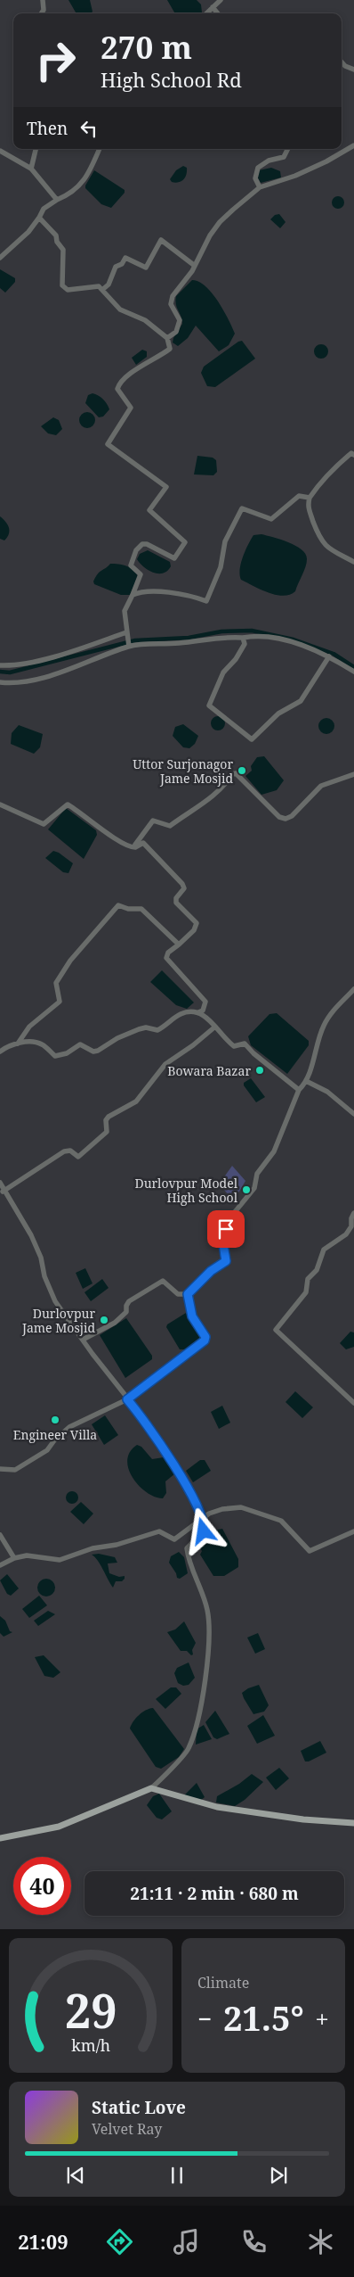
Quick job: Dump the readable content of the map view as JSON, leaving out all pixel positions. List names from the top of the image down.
{
  "places": [
    "Uttor Surjonagor Jame Mosjid",
    "Bowara Bazar",
    "Durlovpur Model High School",
    "Durlovpur Jame Mosjid",
    "Engineer Villa"
  ],
  "page": {
    "turn": ["270 m", "High School Rd"],
    "then": "Then",
    "limit": "40",
    "trip": "21:11 · 2 min · 680 m",
    "tile": "Climate",
    "heat": ["−", "21.5°", "+"],
    "song": ["Static Love", "Velvet Ray"],
    "tabs": "21:09",
    "gauge": ["29", "km/h"]
  }
}
